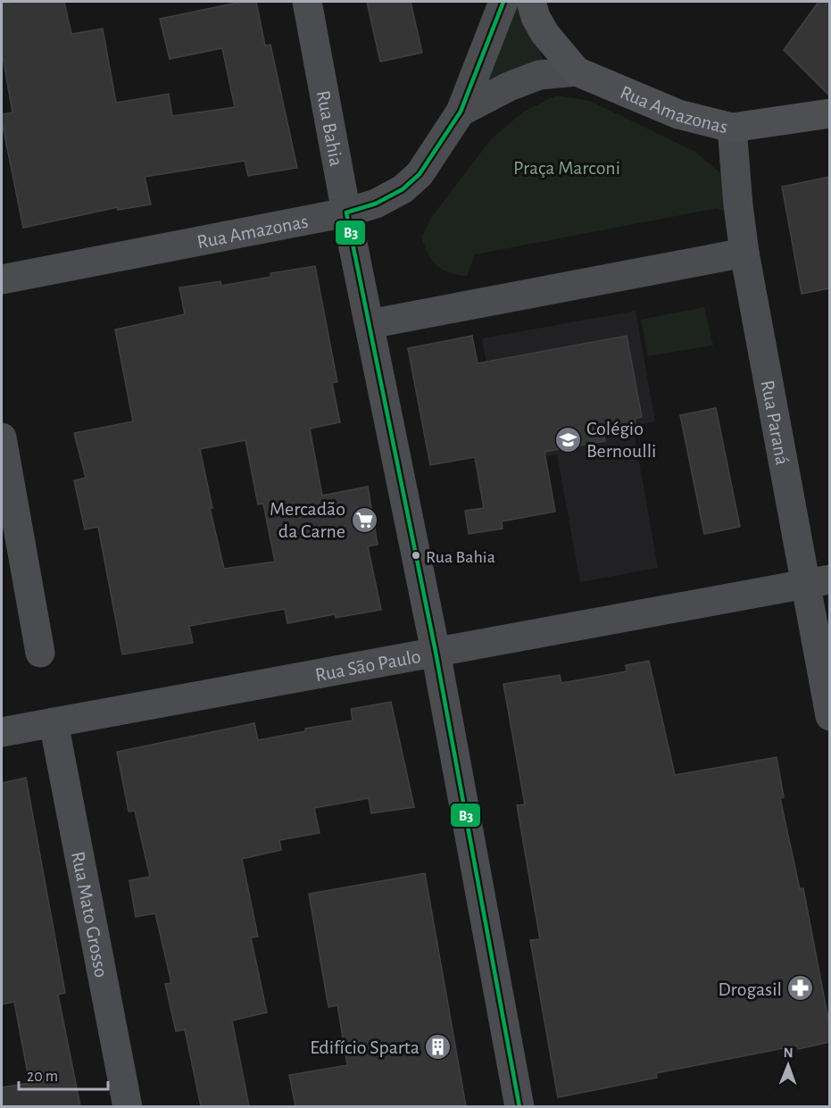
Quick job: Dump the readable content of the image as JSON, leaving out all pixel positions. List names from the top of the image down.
{
  "streets": {
    "main road": ["Rua Amazonas"],
    "street": [
      "Rua Bahia",
      "Rua Paraná",
      "Rua São Paulo",
      "Rua Mato Grosso"
    ]
  },
  "crossings": [
    ["Rua Amazonas", "Rua Bahia"],
    ["Rua Amazonas", "Rua Paraná"],
    ["Rua Bahia", "Rua São Paulo"],
    ["Rua Paraná", "Rua São Paulo"],
    ["Rua São Paulo", "Rua Mato Grosso"]
  ],
  "parks": ["Praça Marconi"],
  "places": {
    "school or university": ["Colégio Bernoulli"],
    "supermarket": ["Mercadão da Carne"],
    "other": ["Rua Bahia"],
    "pharmacy": ["Drogasil"],
    "building": ["Edifício Sparta"]
  },
  "lines": ["transit line B3"],
  "scale_bar": "20 m",
  "north": "top"
}
